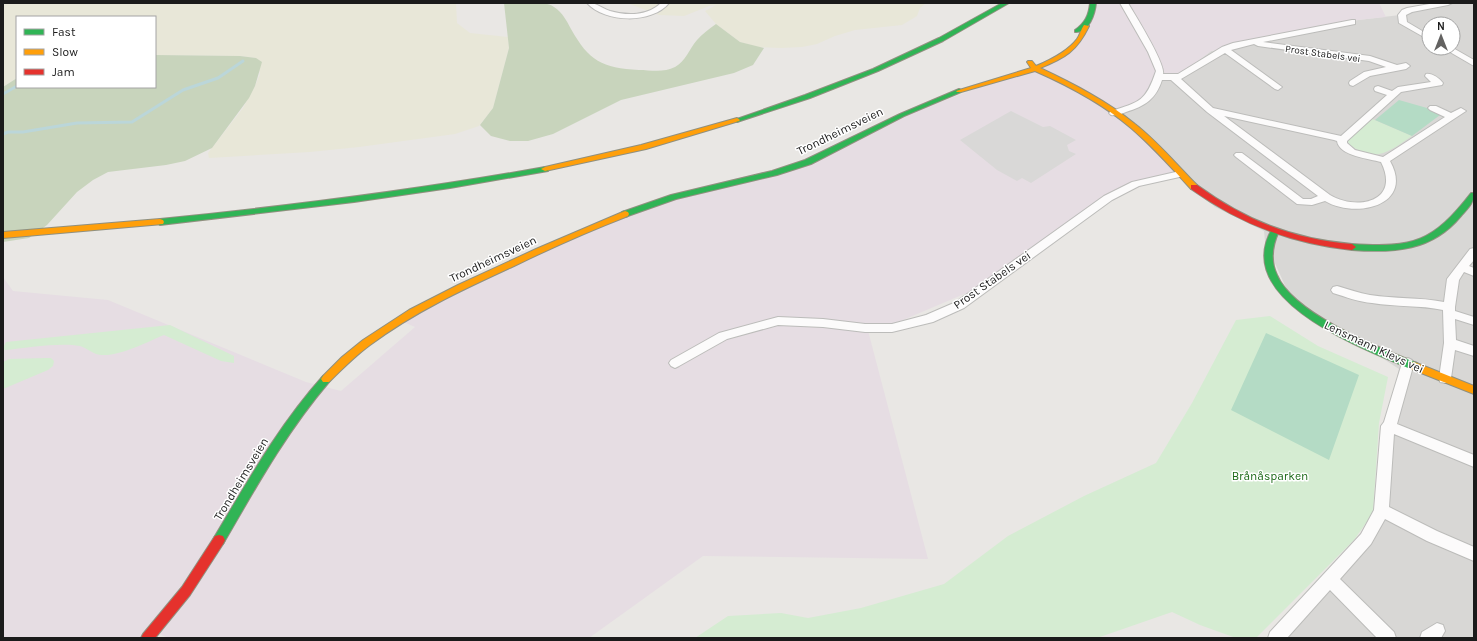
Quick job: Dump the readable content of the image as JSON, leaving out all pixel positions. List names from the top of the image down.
{
  "streets": {
    "main road": ["Trondheimsveien", "Lensmann Klevs vei"],
    "street": ["Prost Stabels vei"]
  },
  "parks": ["Brånåsparken"],
  "legend": ["Fast", "Slow", "Jam"],
  "north": "top"
}
